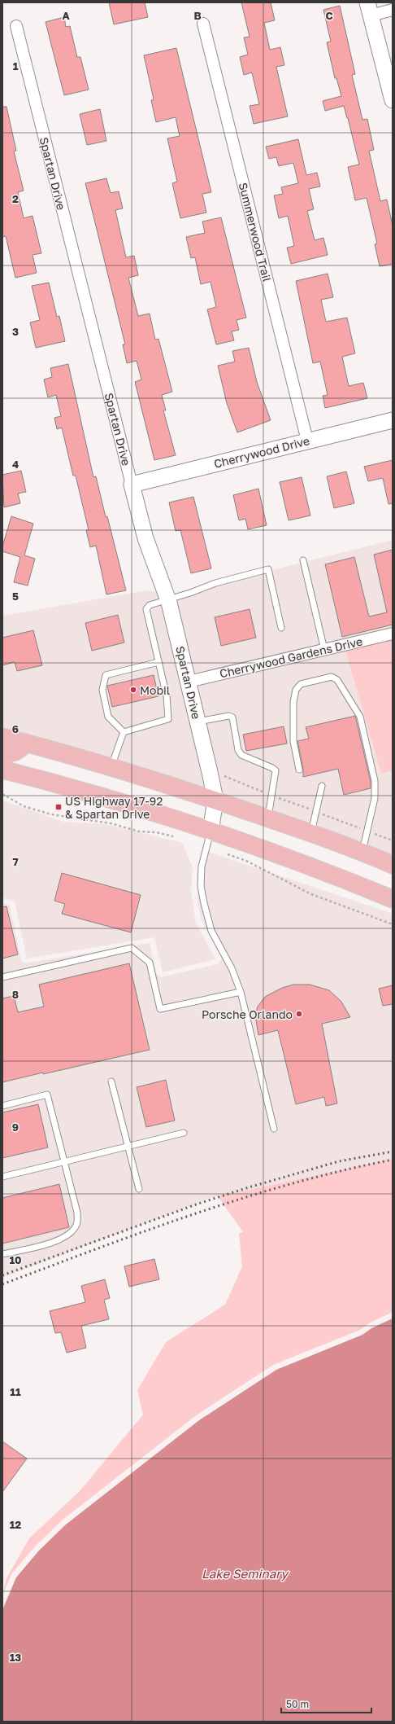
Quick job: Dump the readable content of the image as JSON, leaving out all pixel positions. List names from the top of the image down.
{
  "streets": {
    "street": [
      "Spartan Drive",
      "Summerwood Trail",
      "Cherrywood Drive",
      "Cherrywood Gardens Drive"
    ]
  },
  "crossings": [
    ["Spartan Drive", "Cherrywood Drive"],
    ["Spartan Drive", "Cherrywood Gardens Drive"],
    ["Summerwood Trail", "Cherrywood Drive"]
  ],
  "water": ["Lake Seminary"],
  "places": {
    "other": ["Mobil", "Porsche Orlando"],
    "transit": ["US Highway 17-92 & Spartan Drive"]
  },
  "scale_bar": "50 m",
  "grid": {
    "columns": ["A", "B", "C"],
    "rows": [
      "1",
      "2",
      "3",
      "4",
      "5",
      "6",
      "7",
      "8",
      "9",
      "10",
      "11",
      "12",
      "13"
    ]
  }
}
